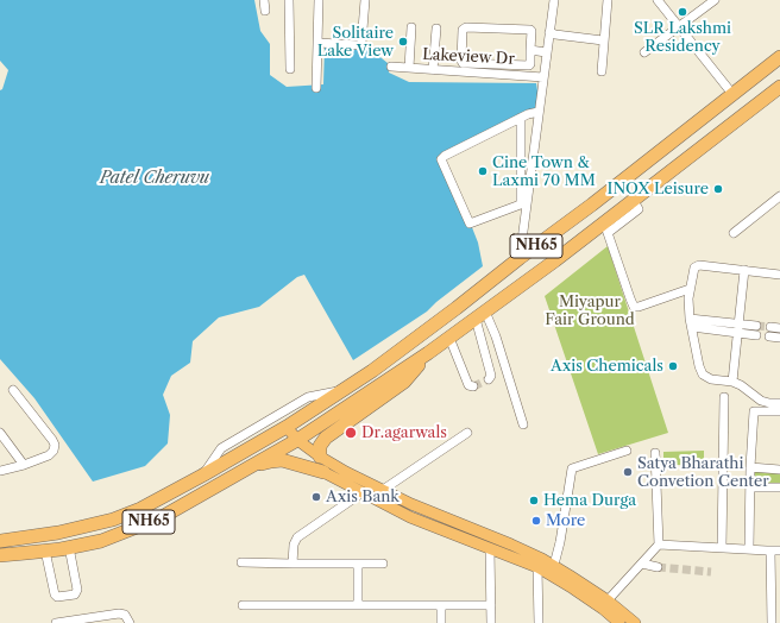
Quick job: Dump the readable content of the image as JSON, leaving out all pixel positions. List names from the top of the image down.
{
  "streets": {
    "highway": ["NH65"],
    "street": ["Lakeview Dr"]
  },
  "water": ["Patel Cheruvu"],
  "parks": ["Miyapur Fair Ground"],
  "places": [
    "SLR Lakshmi Residency",
    "Solitaire Lake View",
    "Cine Town & Laxmi 70 MM",
    "INOX Leisure",
    "Axis Chemicals",
    "Dr.agarwals",
    "Satya Bharathi Convetion Center",
    "Axis Bank",
    "Hema Durga",
    "More"
  ]
}
